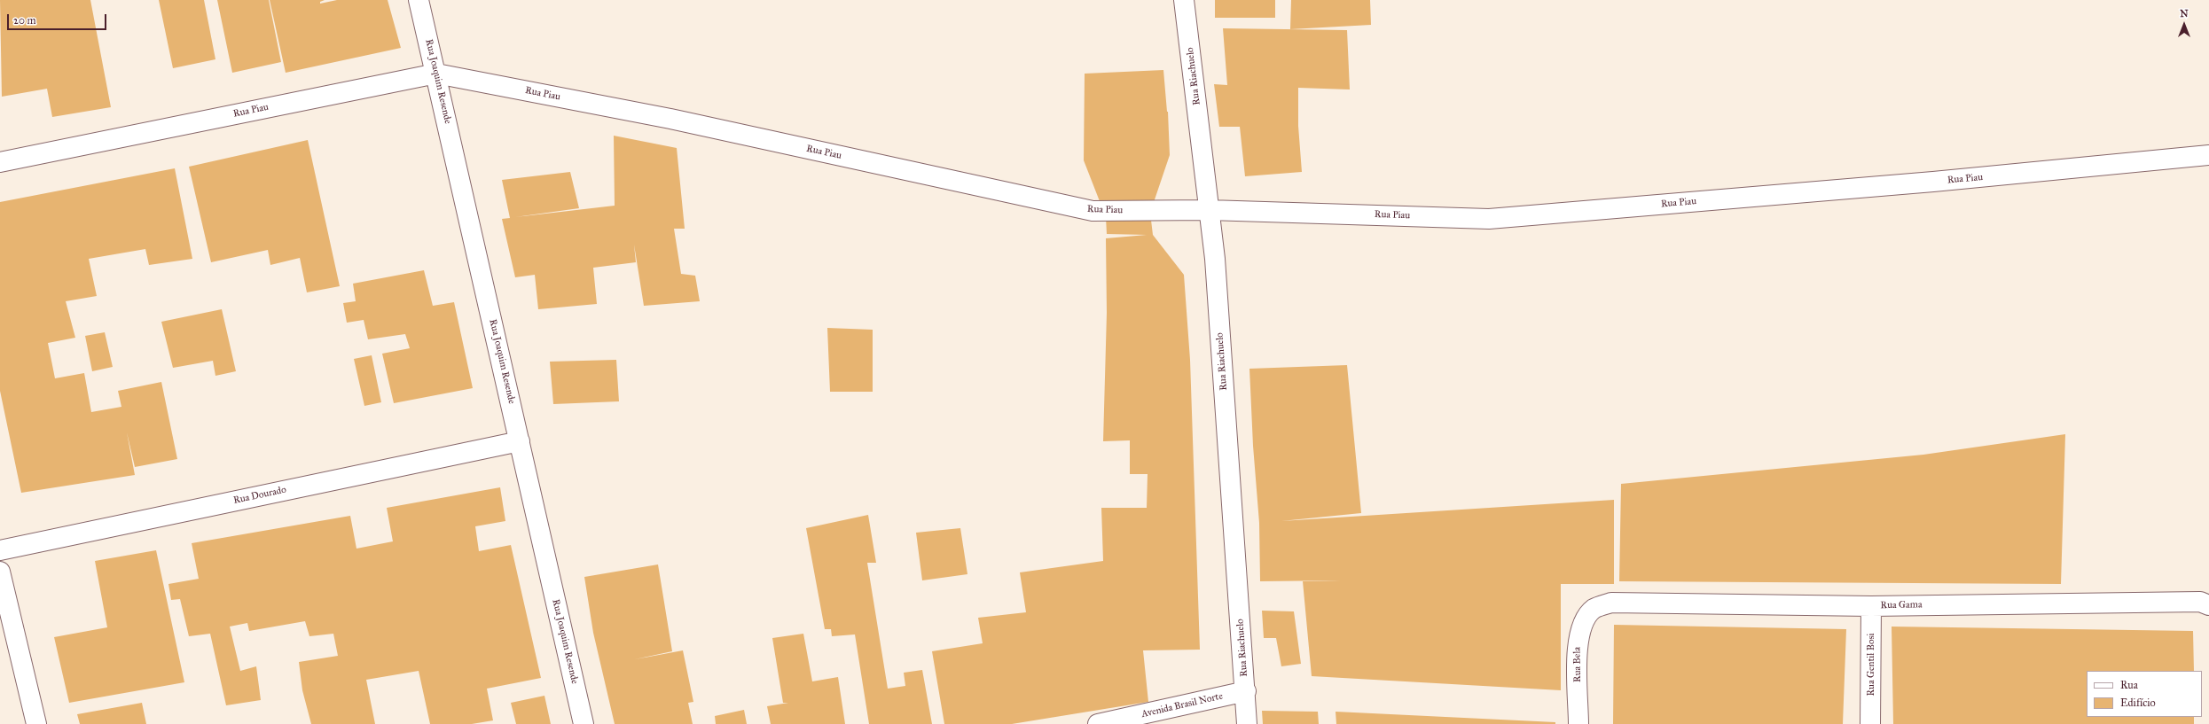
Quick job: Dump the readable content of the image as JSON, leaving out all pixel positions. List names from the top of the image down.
{
  "streets": {
    "street": [
      "Rua Riachuelo",
      "Rua Joaquim Resende",
      "Rua Piau",
      "Rua Dourado",
      "Rua Gama",
      "Rua Bela",
      "Rua Gentil Bosi",
      "Avenida Brasil Norte"
    ]
  },
  "crossings": [
    ["Rua Riachuelo", "Rua Piau"],
    ["Rua Riachuelo", "Avenida Brasil Norte"],
    ["Rua Joaquim Resende", "Rua Piau"],
    ["Rua Joaquim Resende", "Rua Dourado"],
    ["Rua Gama", "Rua Bela"],
    ["Rua Gama", "Rua Gentil Bosi"]
  ],
  "legend": ["Rua", "Edifício"],
  "scale_bar": "20 m",
  "north": "top"
}
